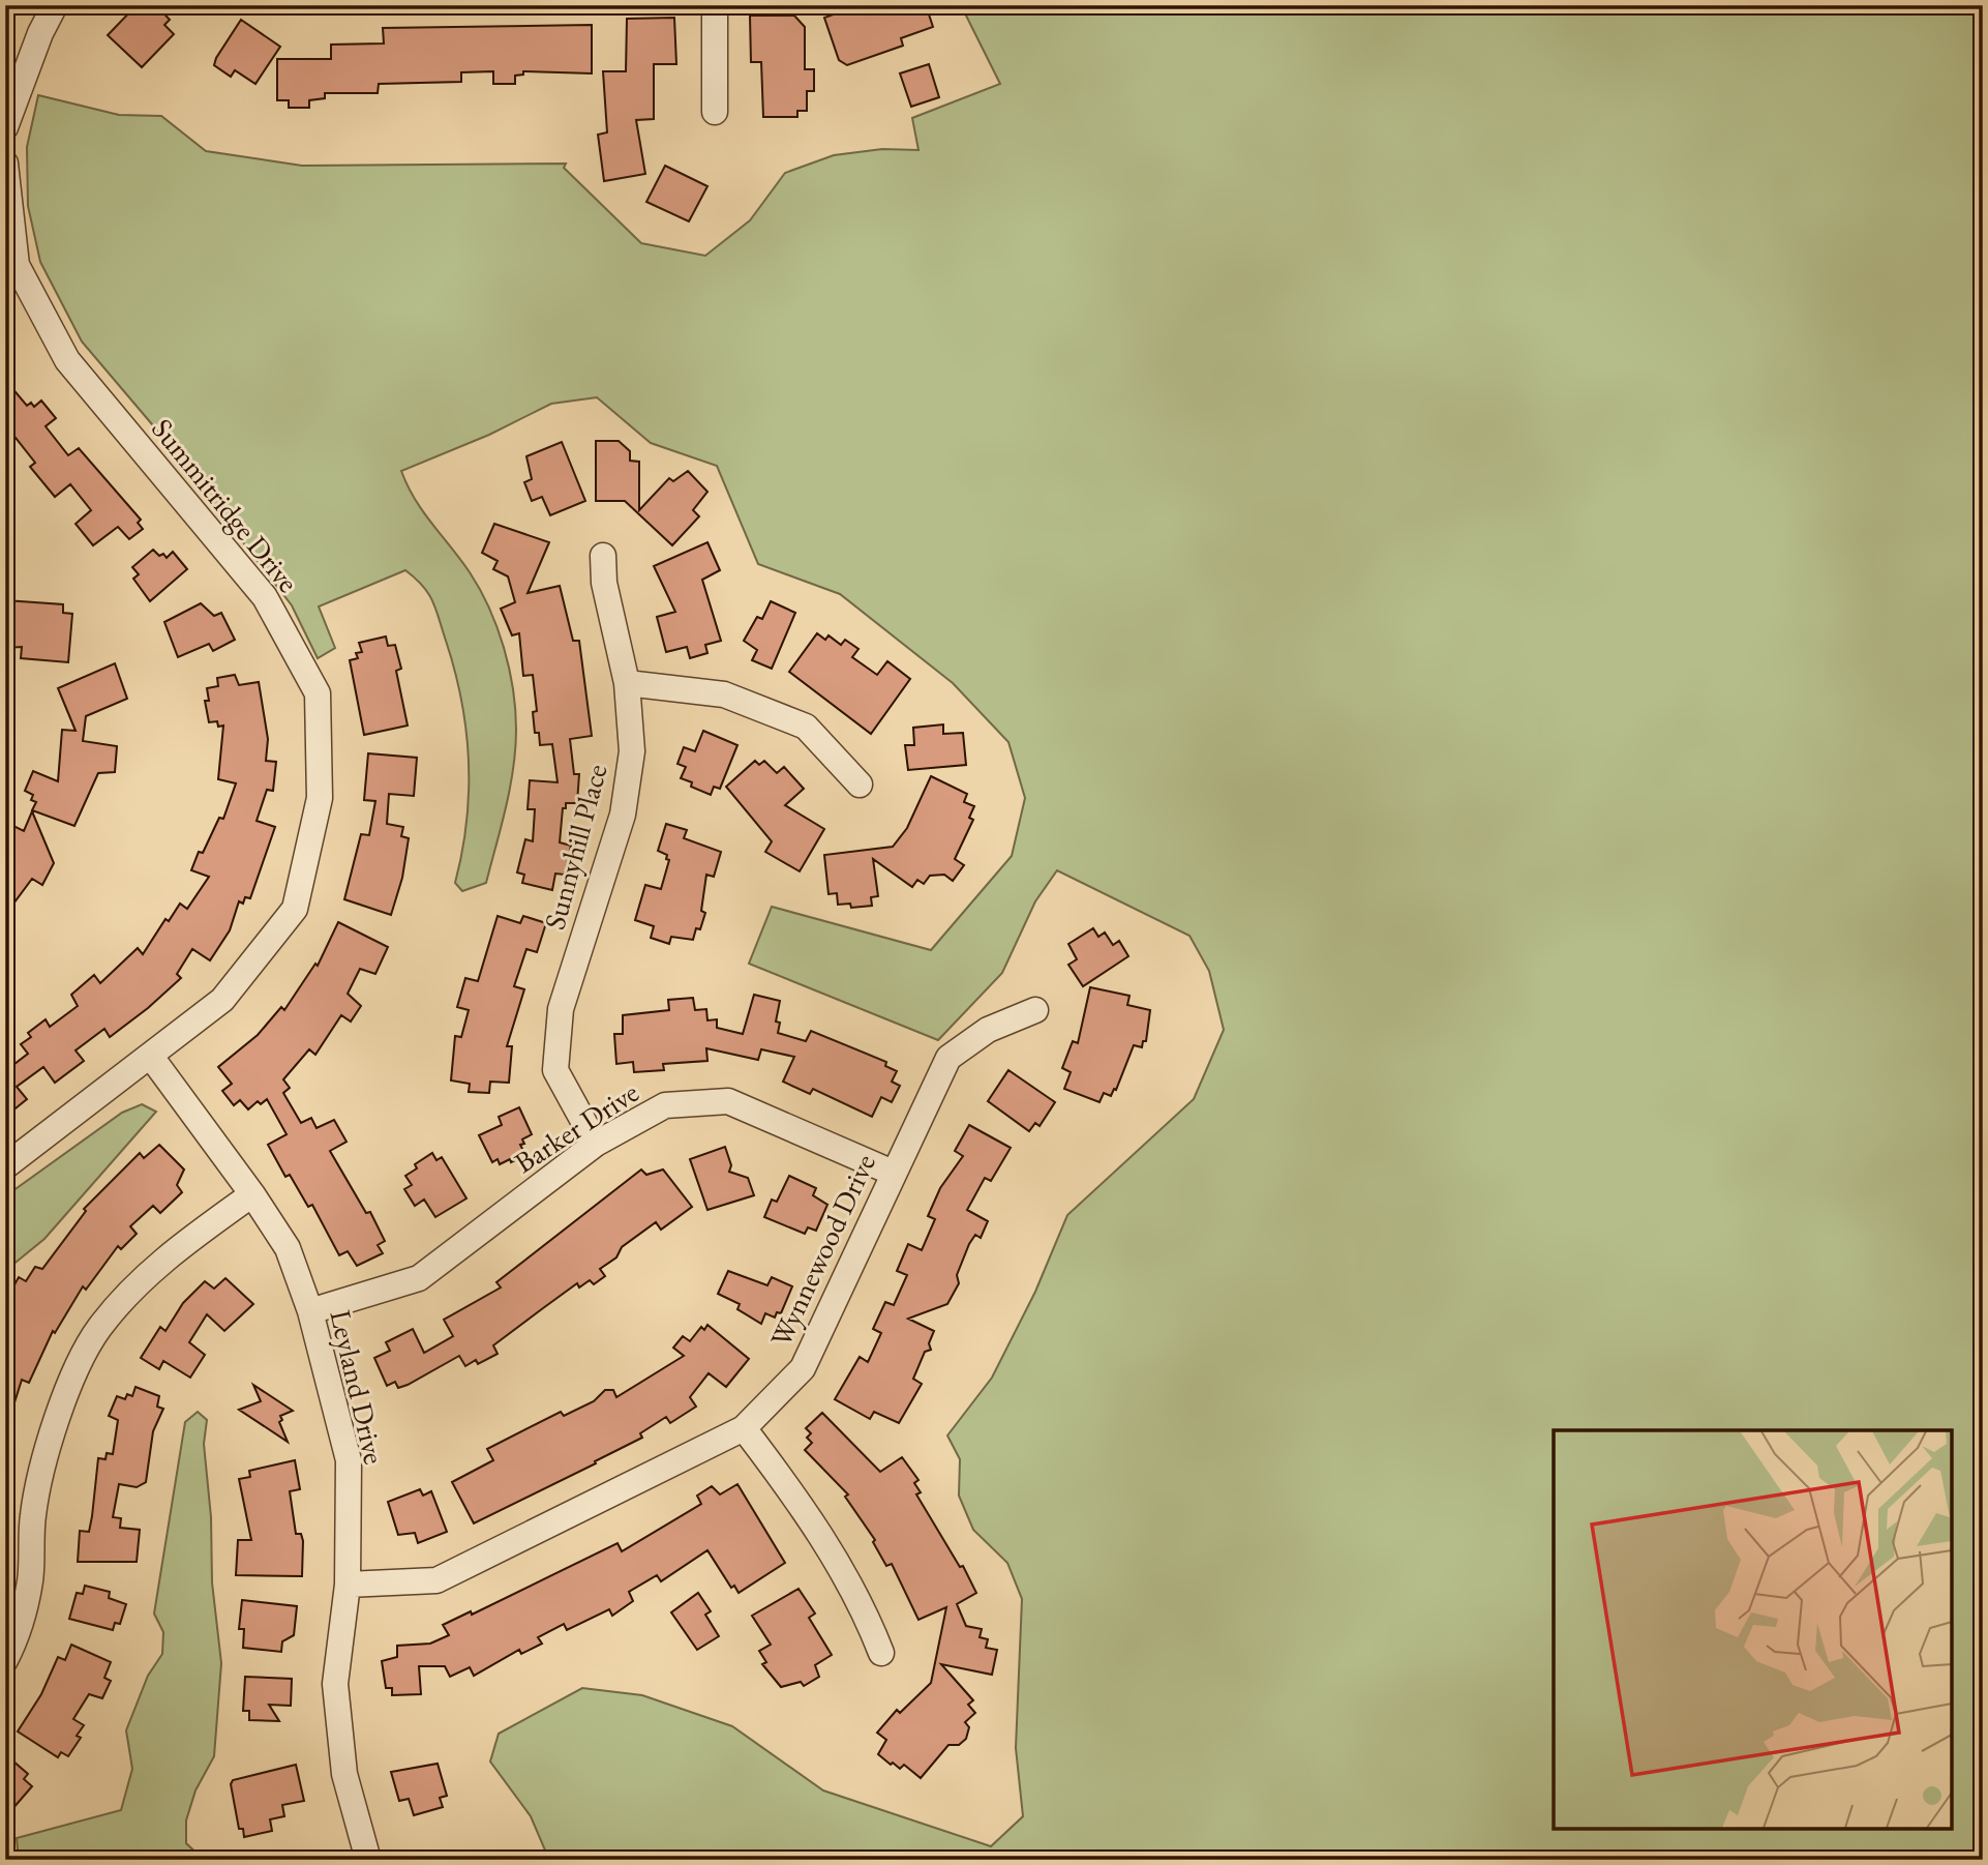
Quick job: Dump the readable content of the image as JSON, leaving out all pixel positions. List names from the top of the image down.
{
  "streets": {
    "street": [
      "Summitridge Drive",
      "Sunnyhill Place",
      "Barker Drive",
      "Wynnewood Drive",
      "Leyland Drive"
    ]
  },
  "crossings": [
    ["Summitridge Drive", "Leyland Drive"],
    ["Sunnyhill Place", "Barker Drive"],
    ["Barker Drive", "Wynnewood Drive"],
    ["Barker Drive", "Leyland Drive"],
    ["Wynnewood Drive", "Leyland Drive"]
  ]
}
